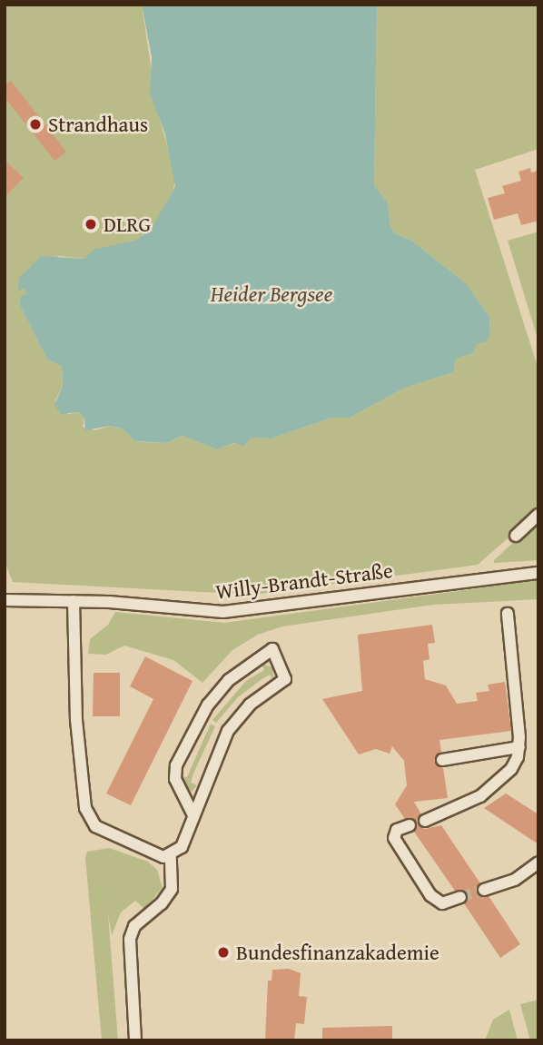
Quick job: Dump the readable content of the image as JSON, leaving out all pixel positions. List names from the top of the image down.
{
  "streets": {
    "street": ["Willy-Brandt-Straße"]
  },
  "water": ["Heider Bergsee"],
  "places": ["Strandhaus", "DLRG", "Bundesfinanzakademie"]
}
